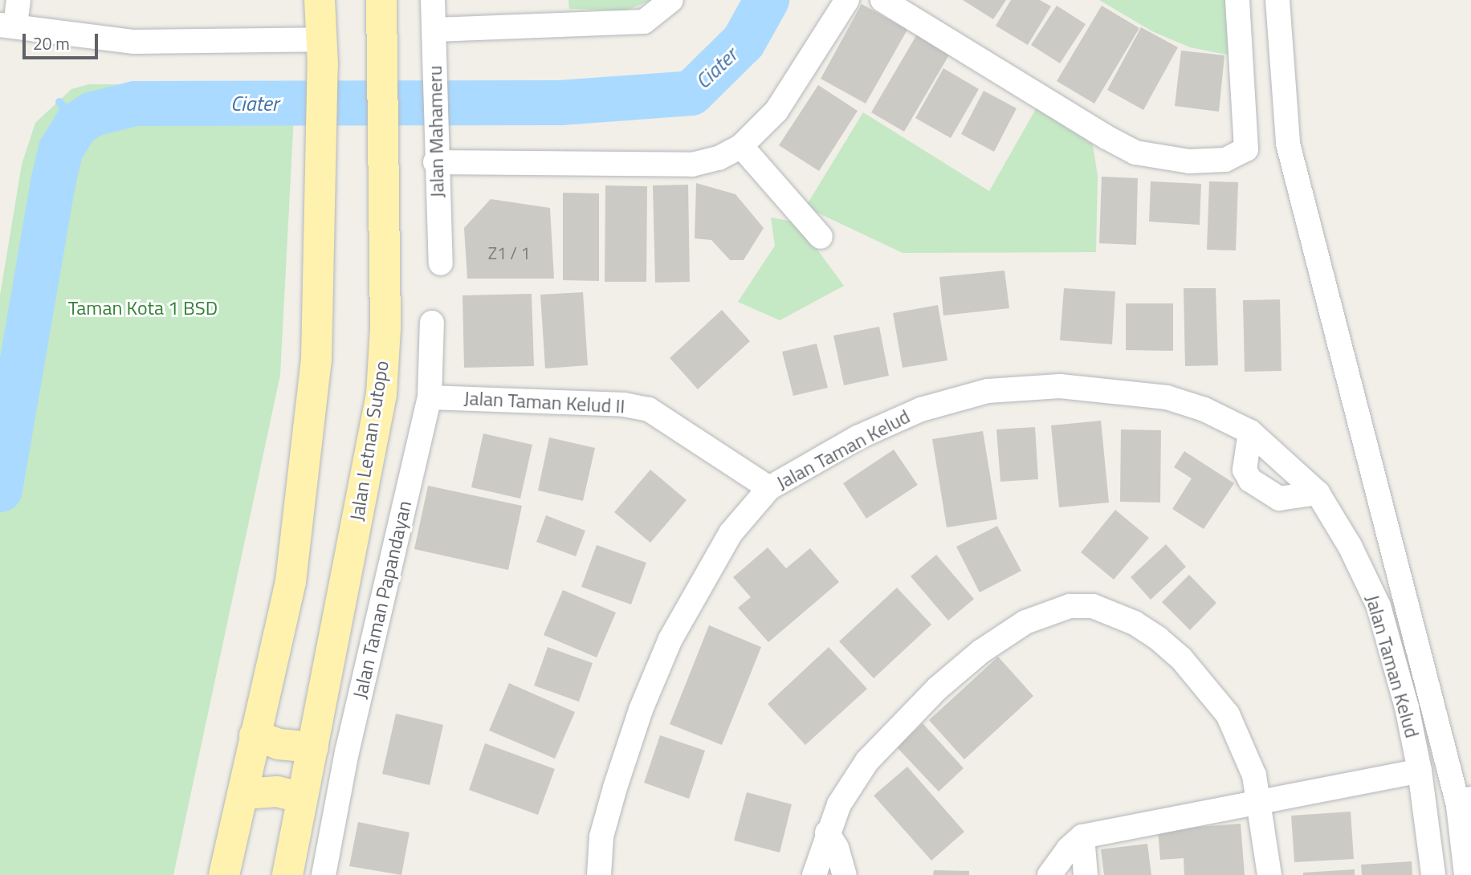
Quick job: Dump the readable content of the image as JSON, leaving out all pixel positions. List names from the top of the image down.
{
  "streets": {
    "main road": ["Jalan Letnan Sutopo"],
    "street": [
      "Jalan Mahameru",
      "Jalan Taman Kelud II",
      "Jalan Taman Kelud",
      "Jalan Taman Papandayan"
    ]
  },
  "crossings": [
    ["Jalan Taman Kelud II", "Jalan Taman Kelud"],
    ["Jalan Taman Kelud II", "Jalan Taman Papandayan"]
  ],
  "water": ["Ciater"],
  "parks": ["Taman Kota 1 BSD"],
  "house_numbers": ["Z1 / 1"],
  "scale_bar": "20 m"
}
